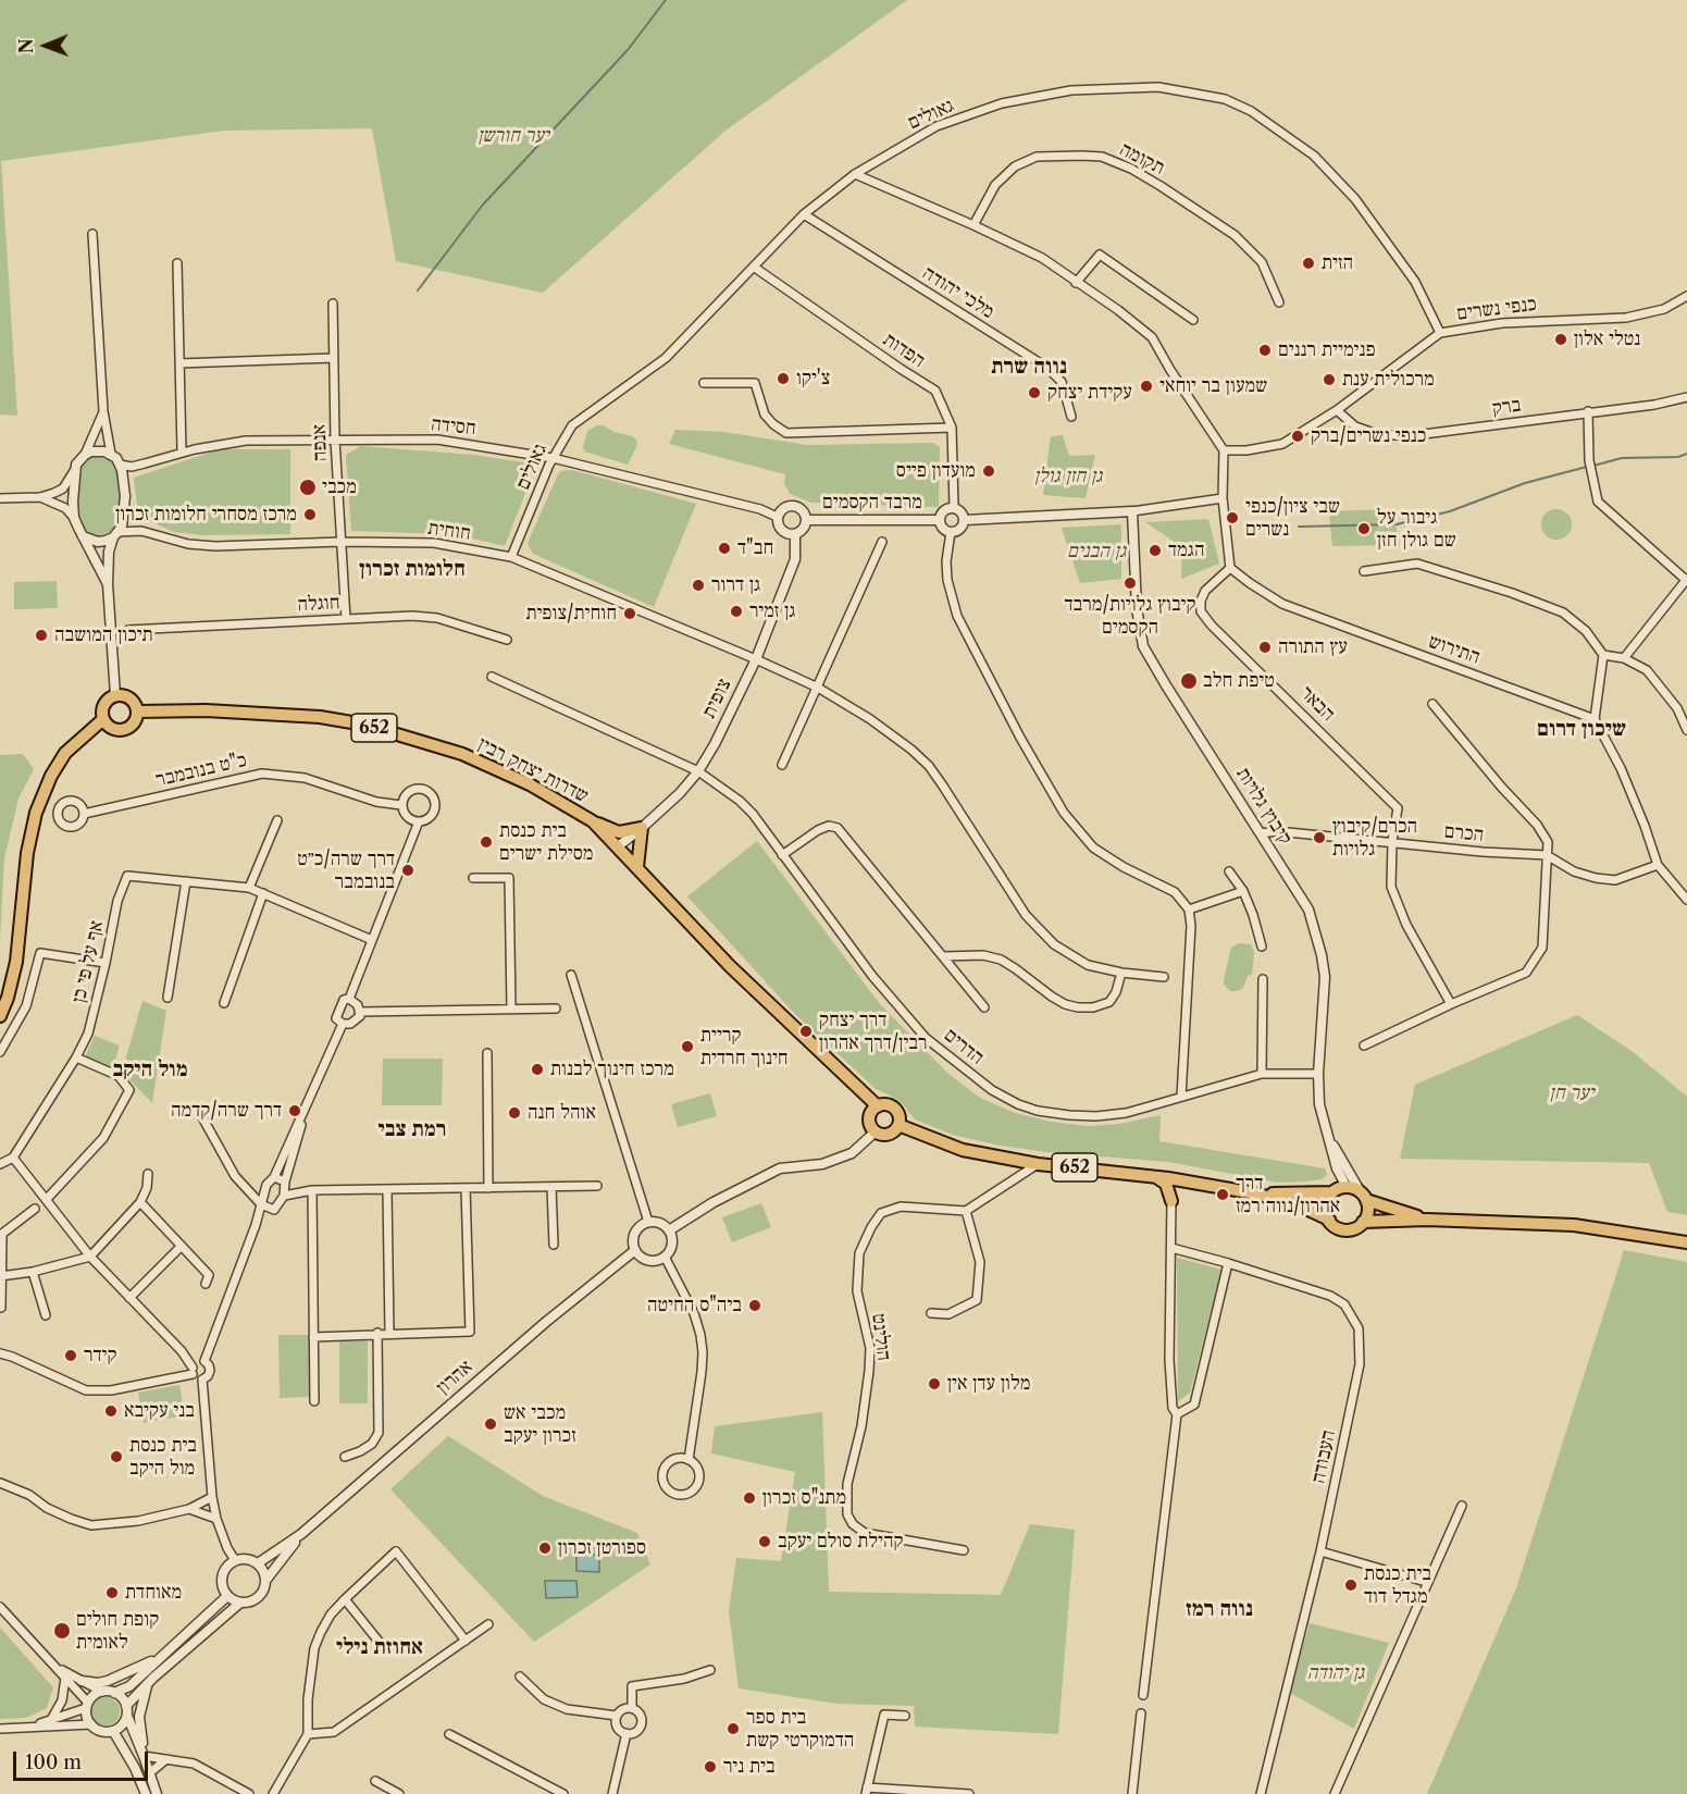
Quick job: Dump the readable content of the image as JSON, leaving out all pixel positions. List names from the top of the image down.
{
  "streets": {
    "main road": ["652", "שדרות יצחק רבין"],
    "street": [
      "גאולים",
      "תקומה",
      "מלכי יהודה",
      "כנפי נשרים",
      "הפדות",
      "ברק",
      "חסידה",
      "אנפה",
      "מרבד הקסמים",
      "חוחית",
      "חוגלה",
      "התירוש",
      "צופית",
      "הבאר",
      "כ\"ט בנובמבר",
      "קיבוץ גלויות",
      "הכרם",
      "אף על פי כן",
      "הדרים",
      "הולינט",
      "אהרון",
      "העבודה"
    ]
  },
  "crossings": [
    ["גאולים", "מלכי יהודה"],
    ["גאולים", "כנפי נשרים"],
    ["גאולים", "הפדות"],
    ["גאולים", "חסידה"],
    ["גאולים", "חוחית"],
    ["כנפי נשרים", "ברק"],
    ["הפדות", "מרבד הקסמים"],
    ["חסידה", "אנפה"],
    ["חסידה", "מרבד הקסמים"],
    ["חסידה", "חוחית"],
    ["חסידה", "צופית"],
    ["אנפה", "חוחית"],
    ["אנפה", "חוגלה"],
    ["מרבד הקסמים", "צופית"],
    ["חוחית", "צופית"],
    ["התירוש", "הבאר"],
    ["צופית", "שדרות יצחק רבין"],
    ["צופית", "הדרים"],
    ["הבאר", "הכרם"],
    ["652", "שדרות יצחק רבין"],
    ["652", "קיבוץ גלויות"],
    ["קיבוץ גלויות", "הכרם"],
    ["קיבוץ גלויות", "הדרים"]
  ],
  "districts": [
    "נווה שרת",
    "חלומות זכרון",
    "שיכון דרום",
    "מול היקב",
    "רמת צבי",
    "נווה רמז",
    "אחוזת נילי"
  ],
  "parks": [
    "יער חורשן",
    "גן חזן גולן",
    "גן הבנים",
    "יער חן",
    "גן יהודה"
  ],
  "places": [
    "הזית",
    "נטלי אלון",
    "פנימיית רננים",
    "צ'יקו",
    "מרכולית ענת",
    "שמעון בר יוחאי",
    "עקידת יצחק",
    "כנפי נשרים/ברק",
    "מועדון פייס",
    "מכבי",
    "מרכז מסחרי חלומות זכרון",
    "שבי ציון/כנפי נשרים",
    "גיבור על שם גולן חזן",
    "חב\"ד",
    "הגמד",
    "קיבוץ גלויות/מרבד הקסמים",
    "גן דרור",
    "גן זמיר",
    "חוחית/צופית",
    "תיכון המושבה",
    "עץ התורה",
    "טיפת חלב",
    "הכרם/קיבוץ גלויות",
    "בית כנסת מסילת ישרים",
    "דרך שרה/כ״ט בנובמבר",
    "דרך יצחק רבין/דרך אהרון",
    "קריית חינוך חרדית",
    "מרכז חינוך לבנות",
    "דרך שרה/קדמה",
    "אוהל חנה",
    "דרך אהרון/נווה רמז",
    "ביה\"ס החיטה",
    "קידר",
    "מלון עדן אין",
    "בני עקיבא",
    "מכבי אש זכרון יעקב",
    "בית כנסת מול היקב",
    "מתנ\"ס זכרון",
    "קהילת סולם יעקב",
    "ספורטן זכרון",
    "בית כנסת מגדל דוד",
    "מאוחדת",
    "קופת חולים לאומית",
    "בית ספר הדמוקרטי קשת",
    "בית ניר"
  ],
  "scale_bar": "100 m",
  "north": "left"
}
